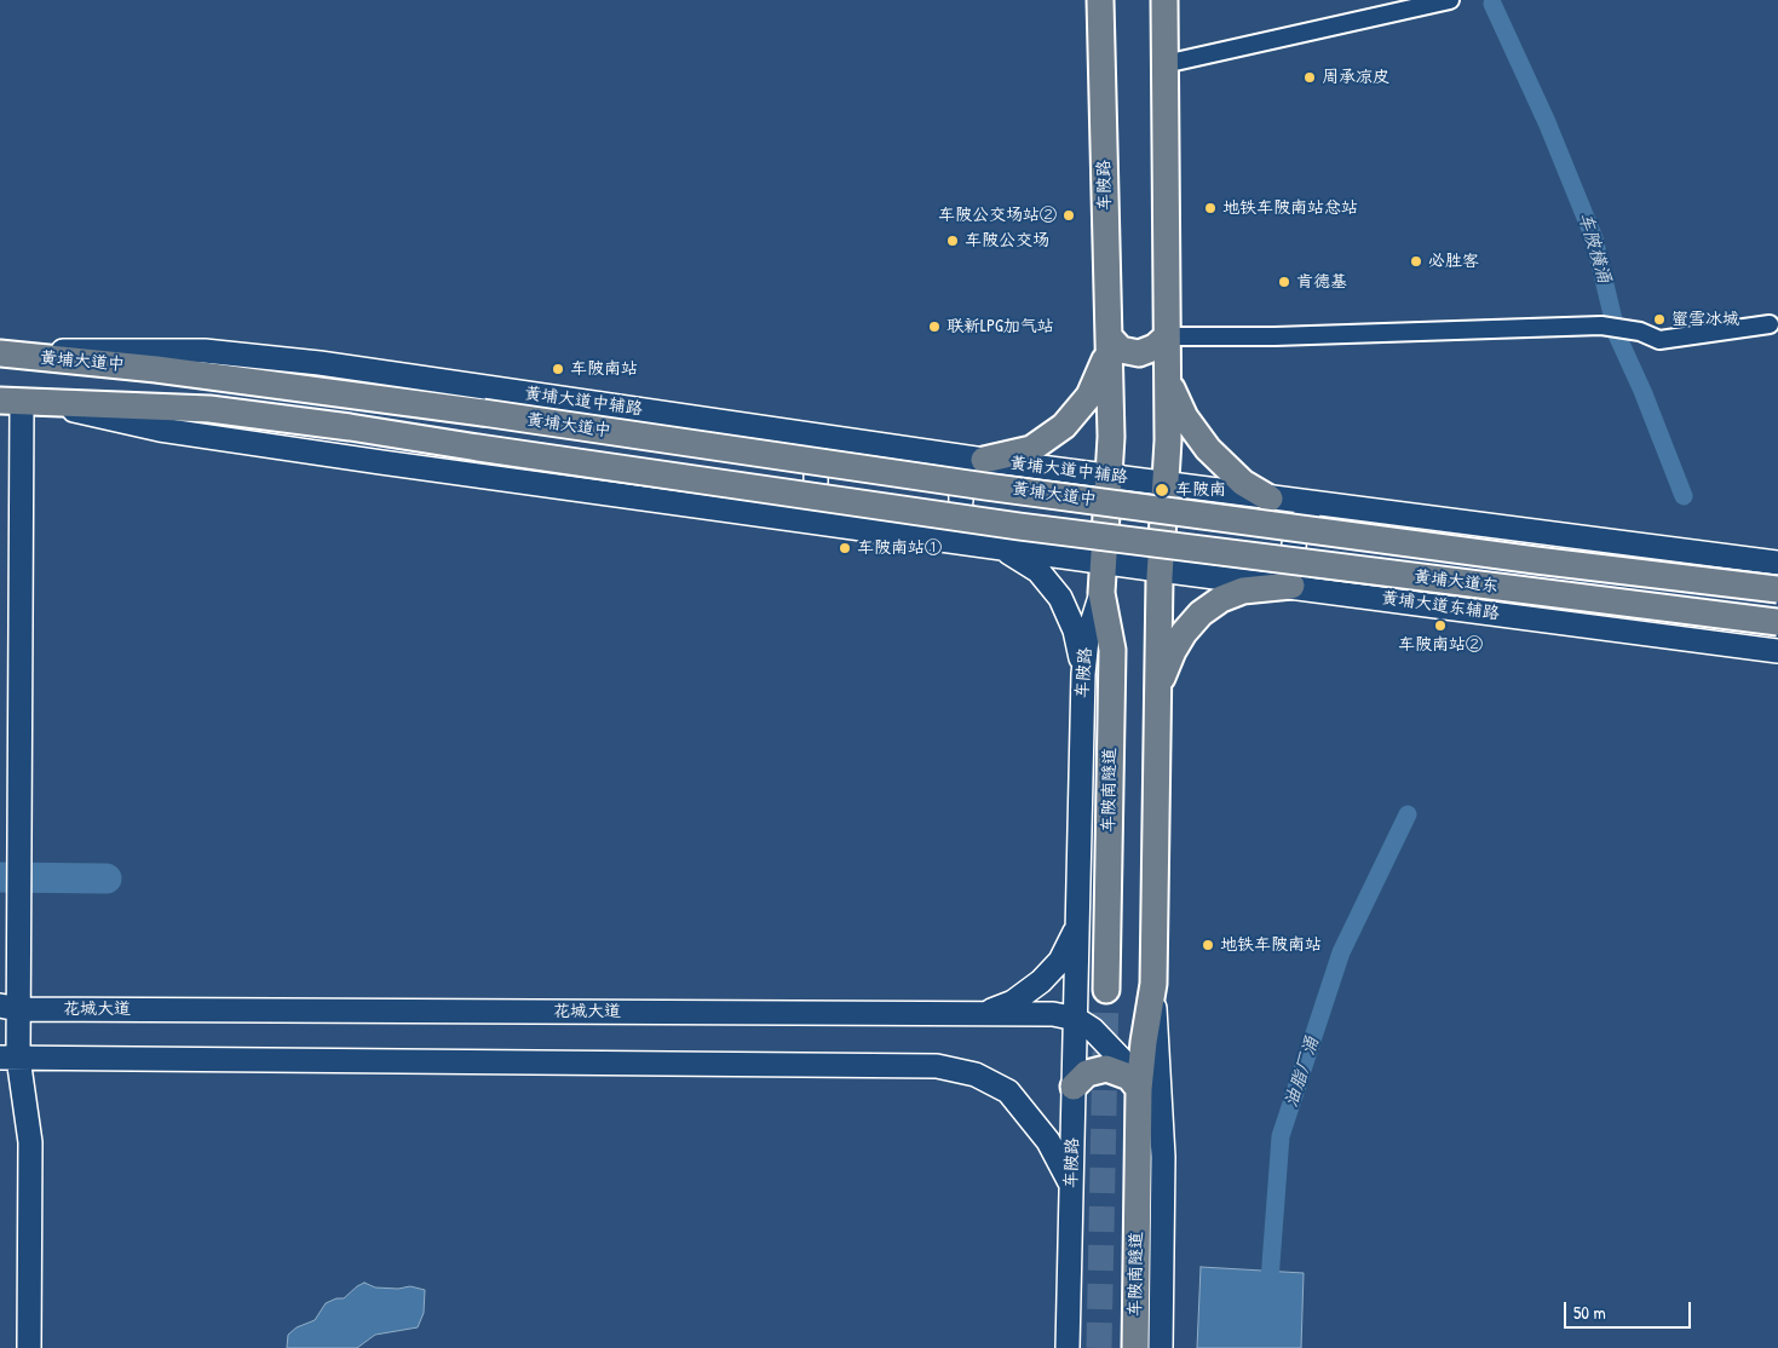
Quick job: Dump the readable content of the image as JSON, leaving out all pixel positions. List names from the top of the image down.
{
  "streets": {
    "main road": [
      "车陂路",
      "黄埔大道中",
      "黄埔大道中辅路",
      "黄埔大道东",
      "黄埔大道东辅路",
      "车陂南隧道",
      "花城大道"
    ]
  },
  "crossings": [
    ["车陂路", "黄埔大道中辅路"],
    ["车陂路", "黄埔大道东辅路"],
    ["车陂路", "车陂南隧道"],
    ["车陂路", "花城大道"],
    ["黄埔大道中", "黄埔大道中辅路"],
    ["黄埔大道中", "黄埔大道东"],
    ["车陂南隧道", "花城大道"]
  ],
  "water": ["车陂横涌", "油脂厂涌"],
  "places": [
    "周承凉皮",
    "地铁车陂南站总站",
    "车陂公交场站②",
    "车陂公交场",
    "必胜客",
    "肯德基",
    "蜜雪冰城",
    "联新LPG加气站",
    "车陂南站",
    "车陂南",
    "车陂南站①",
    "车陂南站②",
    "地铁车陂南站"
  ],
  "scale_bar": "50 m"
}
